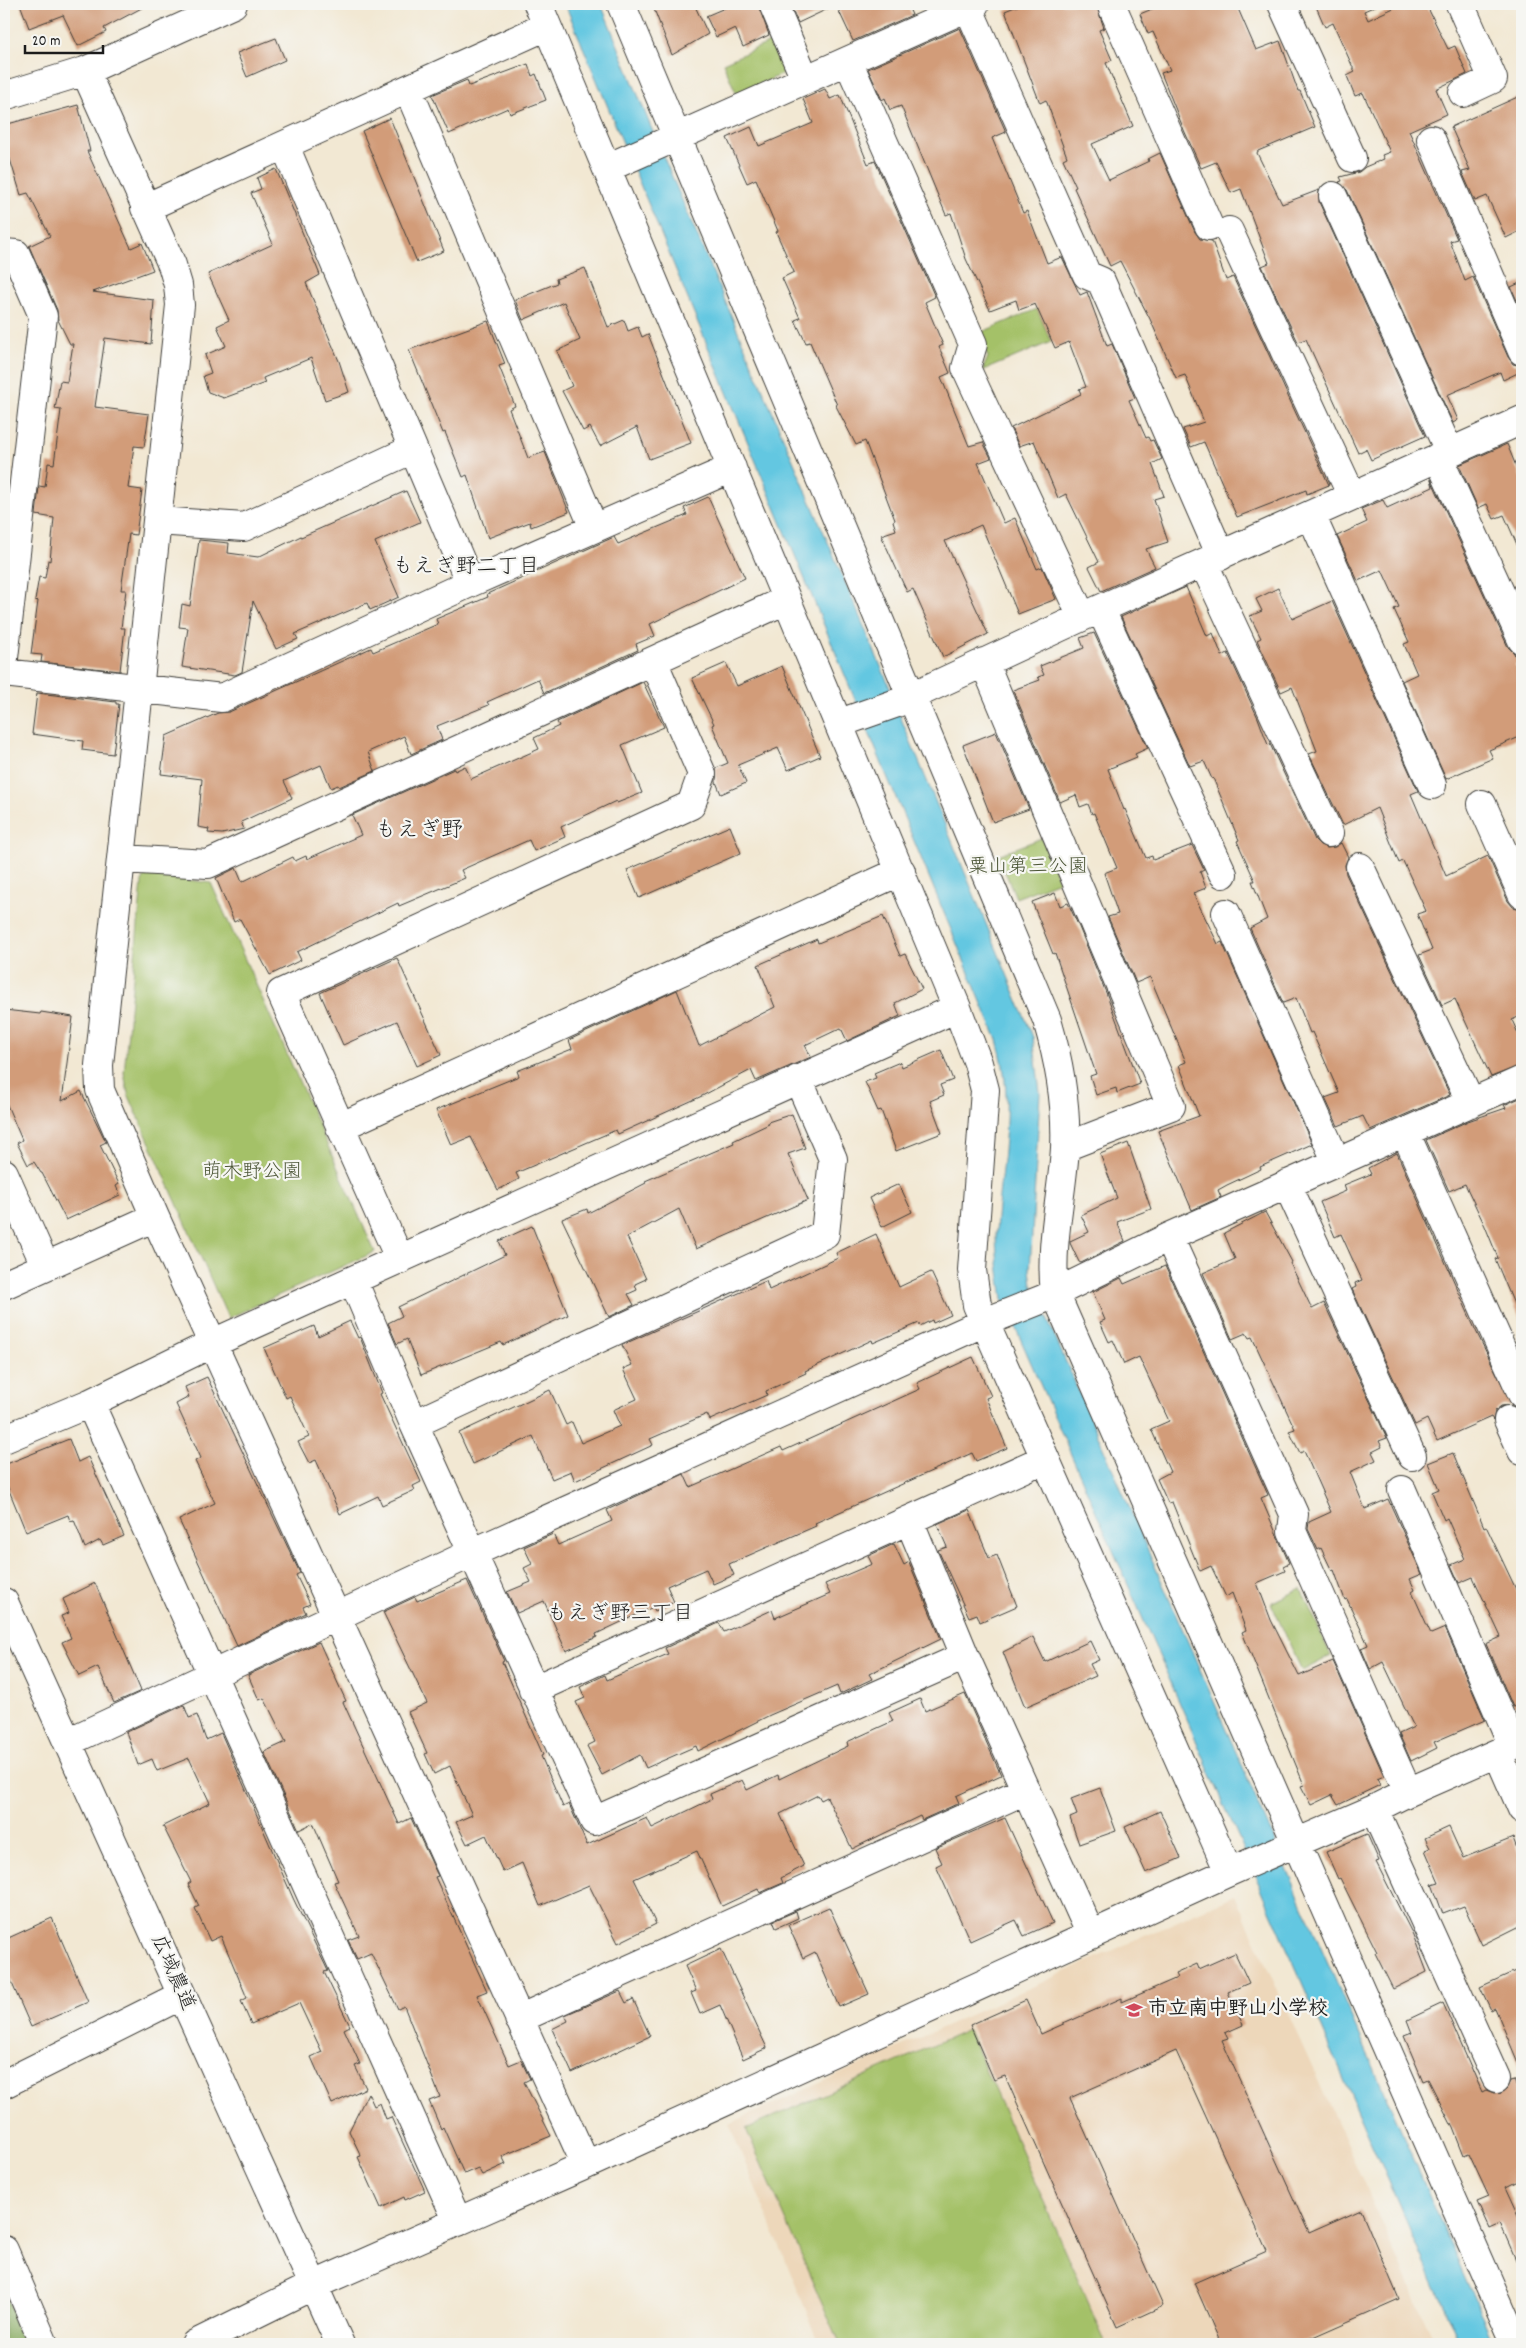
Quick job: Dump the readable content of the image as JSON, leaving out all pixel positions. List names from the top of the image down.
{
  "streets": {
    "street": ["広域農道"]
  },
  "districts": ["もえぎ野二丁目", "もえぎ野", "もえぎ野三丁目"],
  "parks": ["粟山第三公園", "萌木野公園"],
  "places": {
    "school or university": ["市立南中野山小学校"]
  },
  "scale_bar": "20 m"
}
